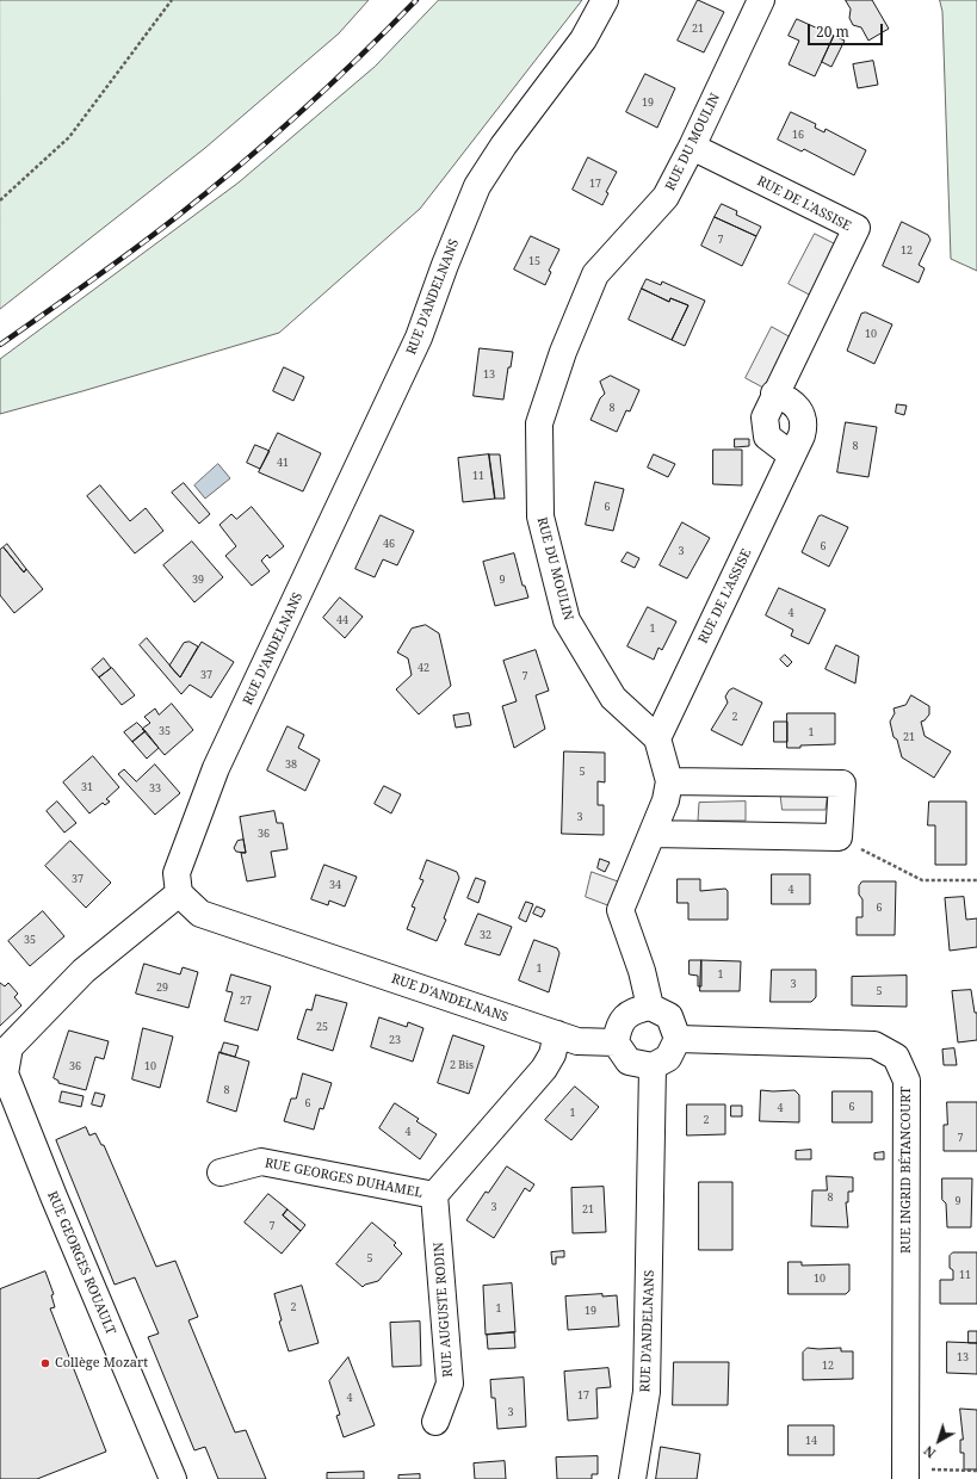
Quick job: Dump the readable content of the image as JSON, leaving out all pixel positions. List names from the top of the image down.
{
  "streets": {
    "street": [
      "RUE DU MOULIN",
      "RUE DE L'ASSISE",
      "RUE D'ANDELNANS",
      "RUE INGRID BÉTANCOURT",
      "RUE GEORGES DUHAMEL",
      "RUE GEORGES ROUAULT",
      "RUE AUGUSTE RODIN"
    ]
  },
  "crossings": [
    ["RUE DU MOULIN", "RUE DE L'ASSISE"],
    ["RUE D'ANDELNANS", "RUE INGRID BÉTANCOURT"],
    ["RUE D'ANDELNANS", "RUE GEORGES DUHAMEL"],
    ["RUE GEORGES DUHAMEL", "RUE AUGUSTE RODIN"]
  ],
  "places": ["Collège Mozart"],
  "house_numbers": [
    "21",
    "19",
    "16",
    "17",
    "7",
    "12",
    "15",
    "10",
    "13",
    "8",
    "8",
    "41",
    "11",
    "6",
    "46",
    "6",
    "3",
    "39",
    "9",
    "4",
    "44",
    "1",
    "42",
    "37",
    "7",
    "2",
    "35",
    "1",
    "21",
    "38",
    "5",
    "31",
    "33",
    "3",
    "36",
    "37",
    "34",
    "4",
    "6",
    "32",
    "35",
    "1",
    "1",
    "3",
    "29",
    "5",
    "27",
    "25",
    "23",
    "2 Bis",
    "36",
    "10",
    "8",
    "6",
    "6",
    "4",
    "1",
    "2",
    "4",
    "7",
    "8",
    "9",
    "3",
    "21",
    "7",
    "5",
    "11",
    "10",
    "2",
    "1",
    "19",
    "13",
    "12",
    "17",
    "4",
    "3",
    "14"
  ],
  "scale_bar": "20 m",
  "north": "bottom left"
}
